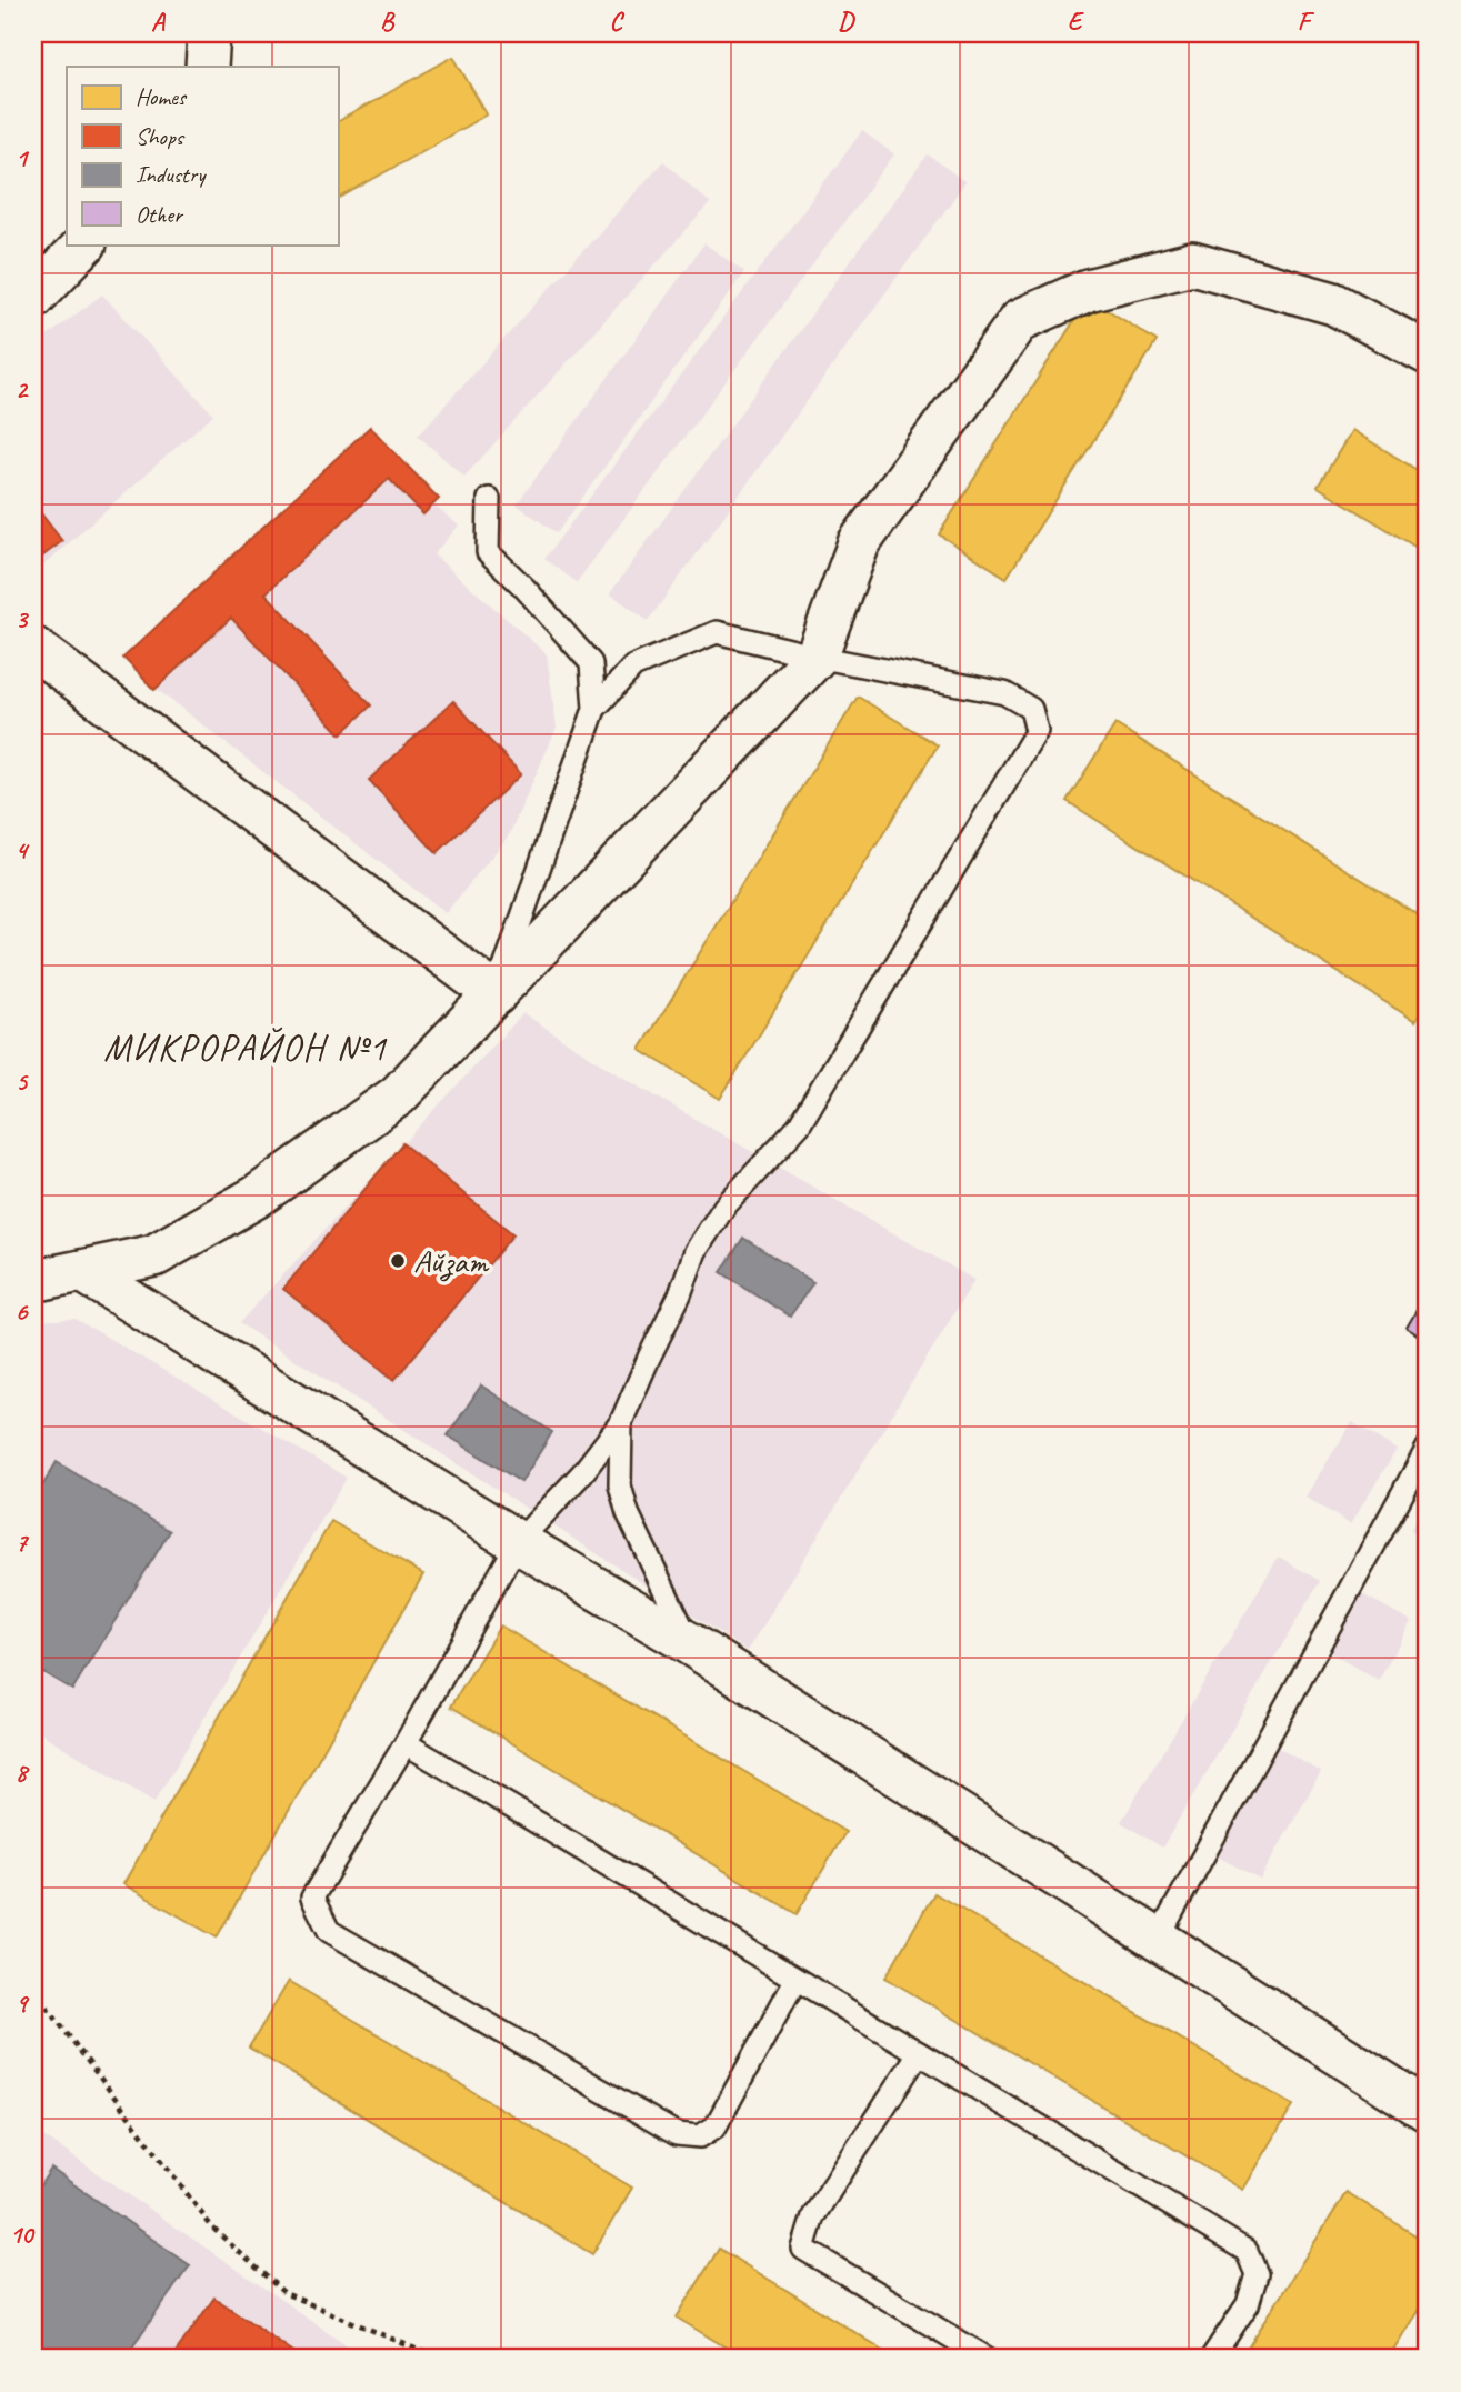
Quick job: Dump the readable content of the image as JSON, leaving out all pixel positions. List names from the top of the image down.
{
  "districts": ["МИКРОРАЙОН №1"],
  "places": ["Айзат"],
  "legend": [
    "Homes",
    "Shops",
    "Industry",
    "Other"
  ],
  "grid": {
    "columns": [
      "A",
      "B",
      "C",
      "D",
      "E",
      "F"
    ],
    "rows": [
      "1",
      "2",
      "3",
      "4",
      "5",
      "6",
      "7",
      "8",
      "9",
      "10"
    ]
  }
}
